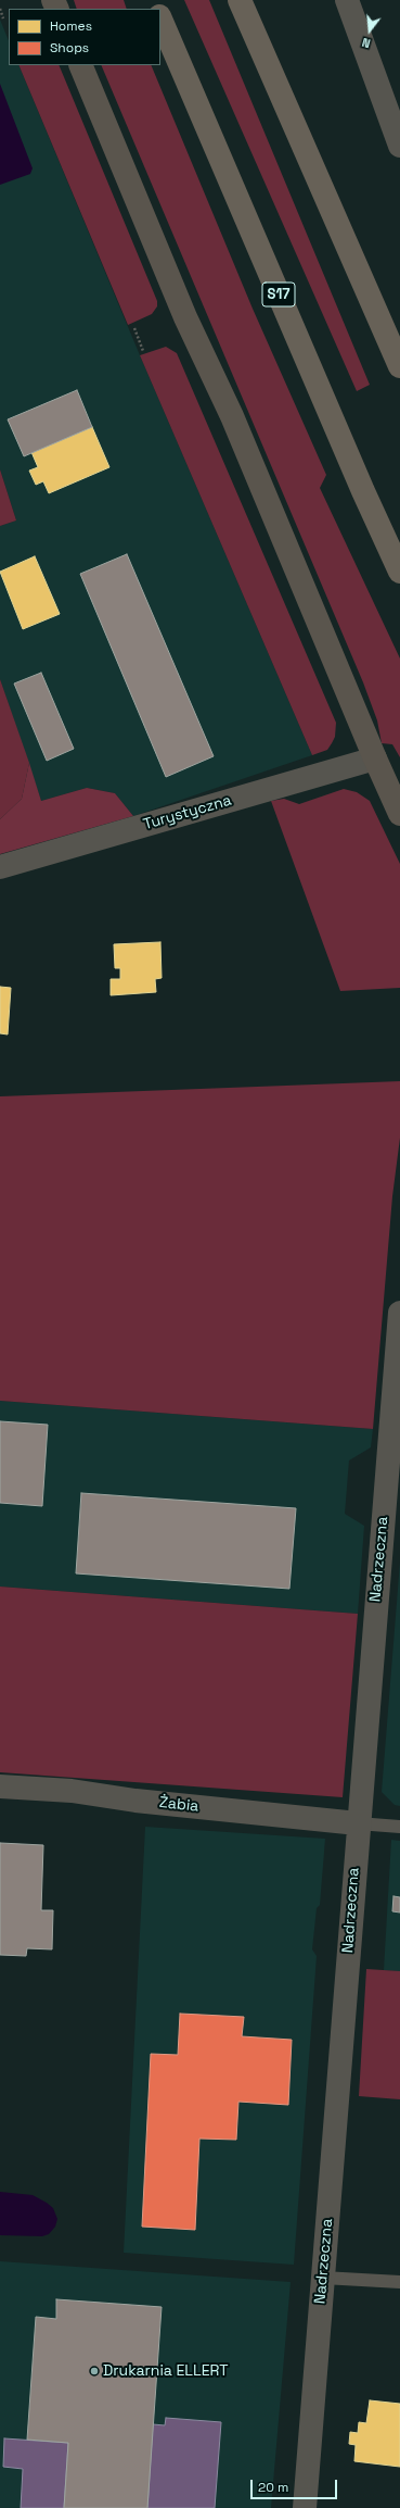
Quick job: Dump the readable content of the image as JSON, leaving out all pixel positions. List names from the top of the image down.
{
  "streets": {
    "highway": ["S17"],
    "street": ["Turystyczna", "Nadrzeczna", "Żabia"]
  },
  "crossings": [
    ["Nadrzeczna", "Żabia"]
  ],
  "places": ["Drukarnia ELLERT"],
  "legend": ["Homes", "Shops"],
  "scale_bar": "20 m",
  "north": "bottom"
}
